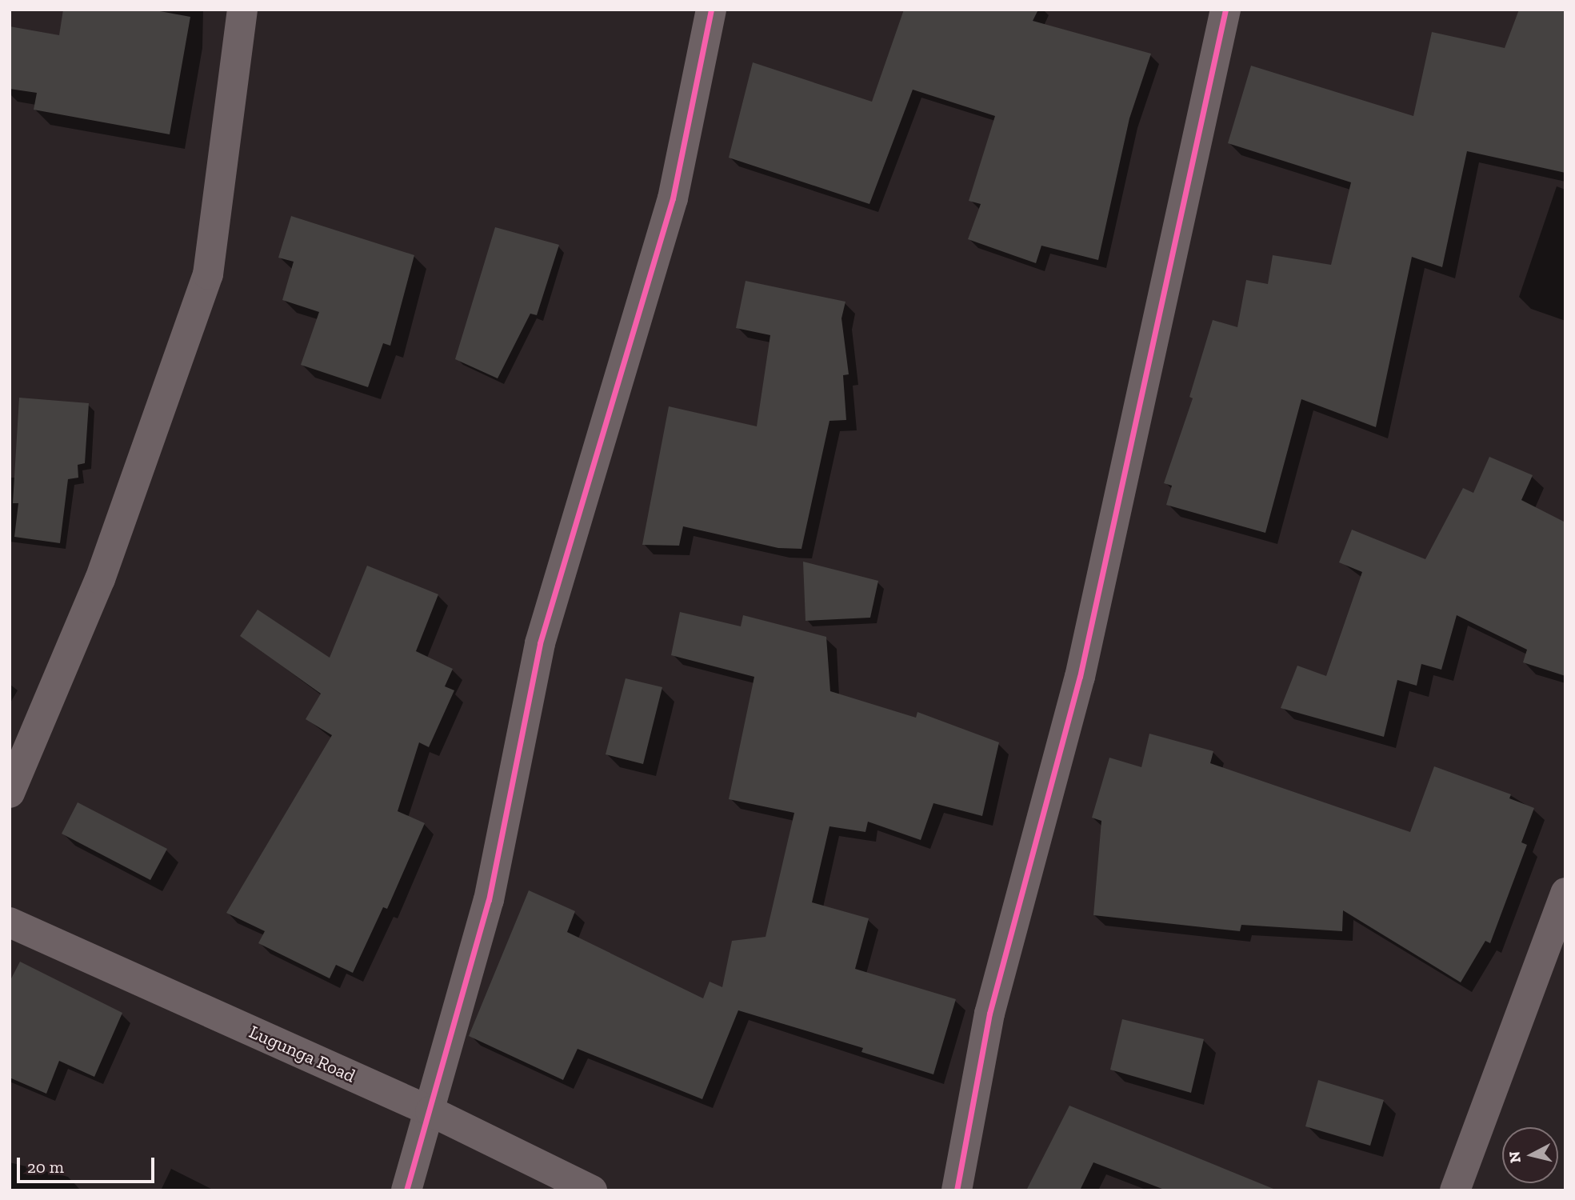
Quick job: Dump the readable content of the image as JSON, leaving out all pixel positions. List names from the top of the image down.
{
  "streets": {
    "street": ["Lugunga Road"]
  },
  "scale_bar": "20 m",
  "north": "left"
}
